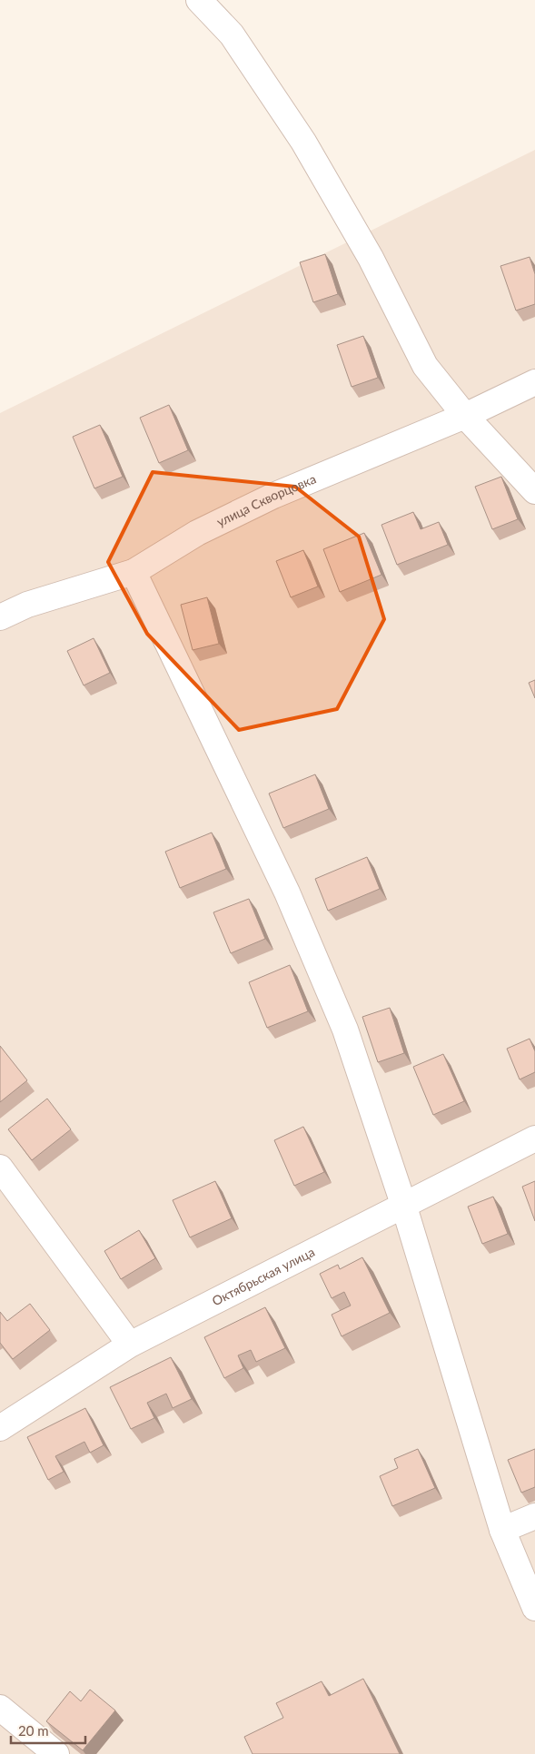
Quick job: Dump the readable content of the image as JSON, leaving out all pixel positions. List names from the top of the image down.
{
  "streets": {
    "street": ["улица Скворцовка", "Октябрьская улица"]
  },
  "scale_bar": "20 m"
}
